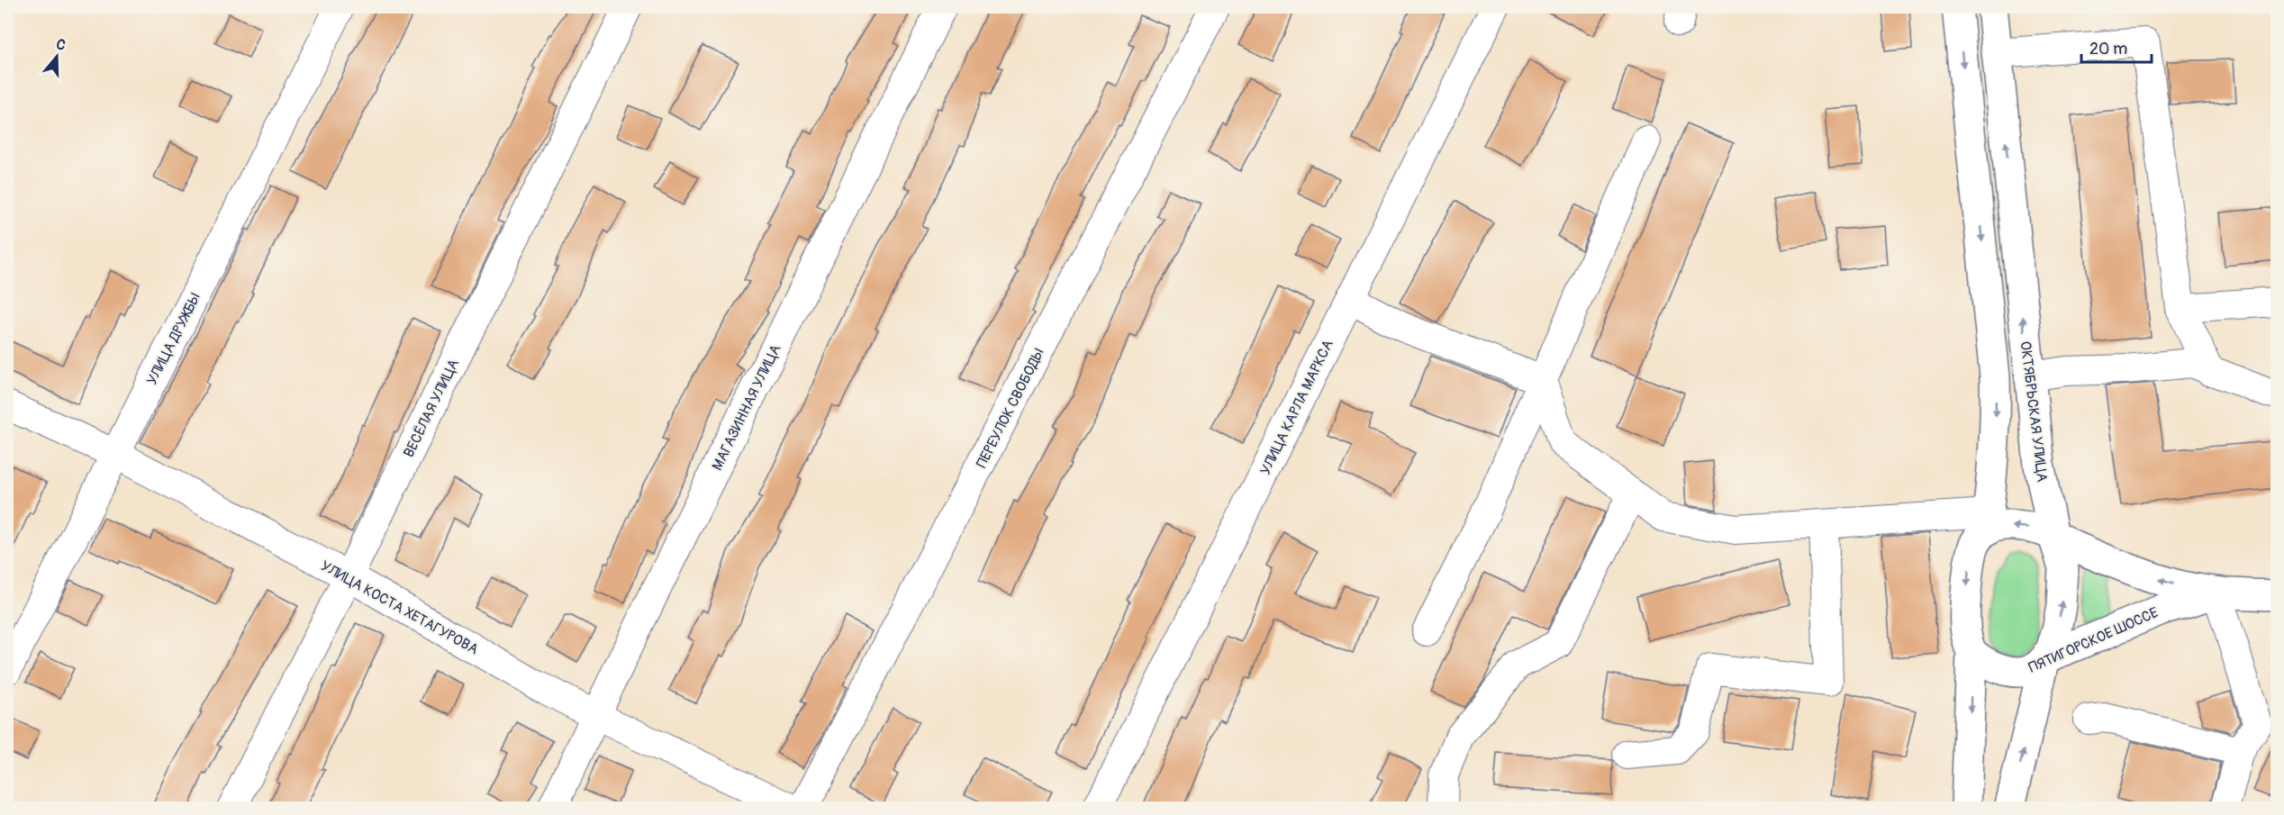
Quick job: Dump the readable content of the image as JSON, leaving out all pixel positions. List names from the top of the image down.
{
  "streets": {
    "main road": ["ОКТЯБРЬСКАЯ УЛИЦА", "ПЯТИГОРСКОЕ ШОССЕ"],
    "street": [
      "УЛИЦА ДРУЖБЫ",
      "МАГАЗИННАЯ УЛИЦА",
      "УЛИЦА КАРЛА МАРКСА",
      "ВЕСЁЛАЯ УЛИЦА",
      "ПЕРЕУЛОК СВОБОДЫ",
      "УЛИЦА КОСТА ХЕТАГУРОВА"
    ]
  },
  "crossings": [
    ["УЛИЦА ДРУЖБЫ", "УЛИЦА КОСТА ХЕТАГУРОВА"],
    ["МАГАЗИННАЯ УЛИЦА", "УЛИЦА КОСТА ХЕТАГУРОВА"],
    ["ВЕСЁЛАЯ УЛИЦА", "УЛИЦА КОСТА ХЕТАГУРОВА"],
    ["ОКТЯБРЬСКАЯ УЛИЦА", "ПЯТИГОРСКОЕ ШОССЕ"]
  ],
  "one_way": ["ПЯТИГОРСКОЕ ШОССЕ"],
  "scale_bar": "20 m",
  "north": "top"
}
